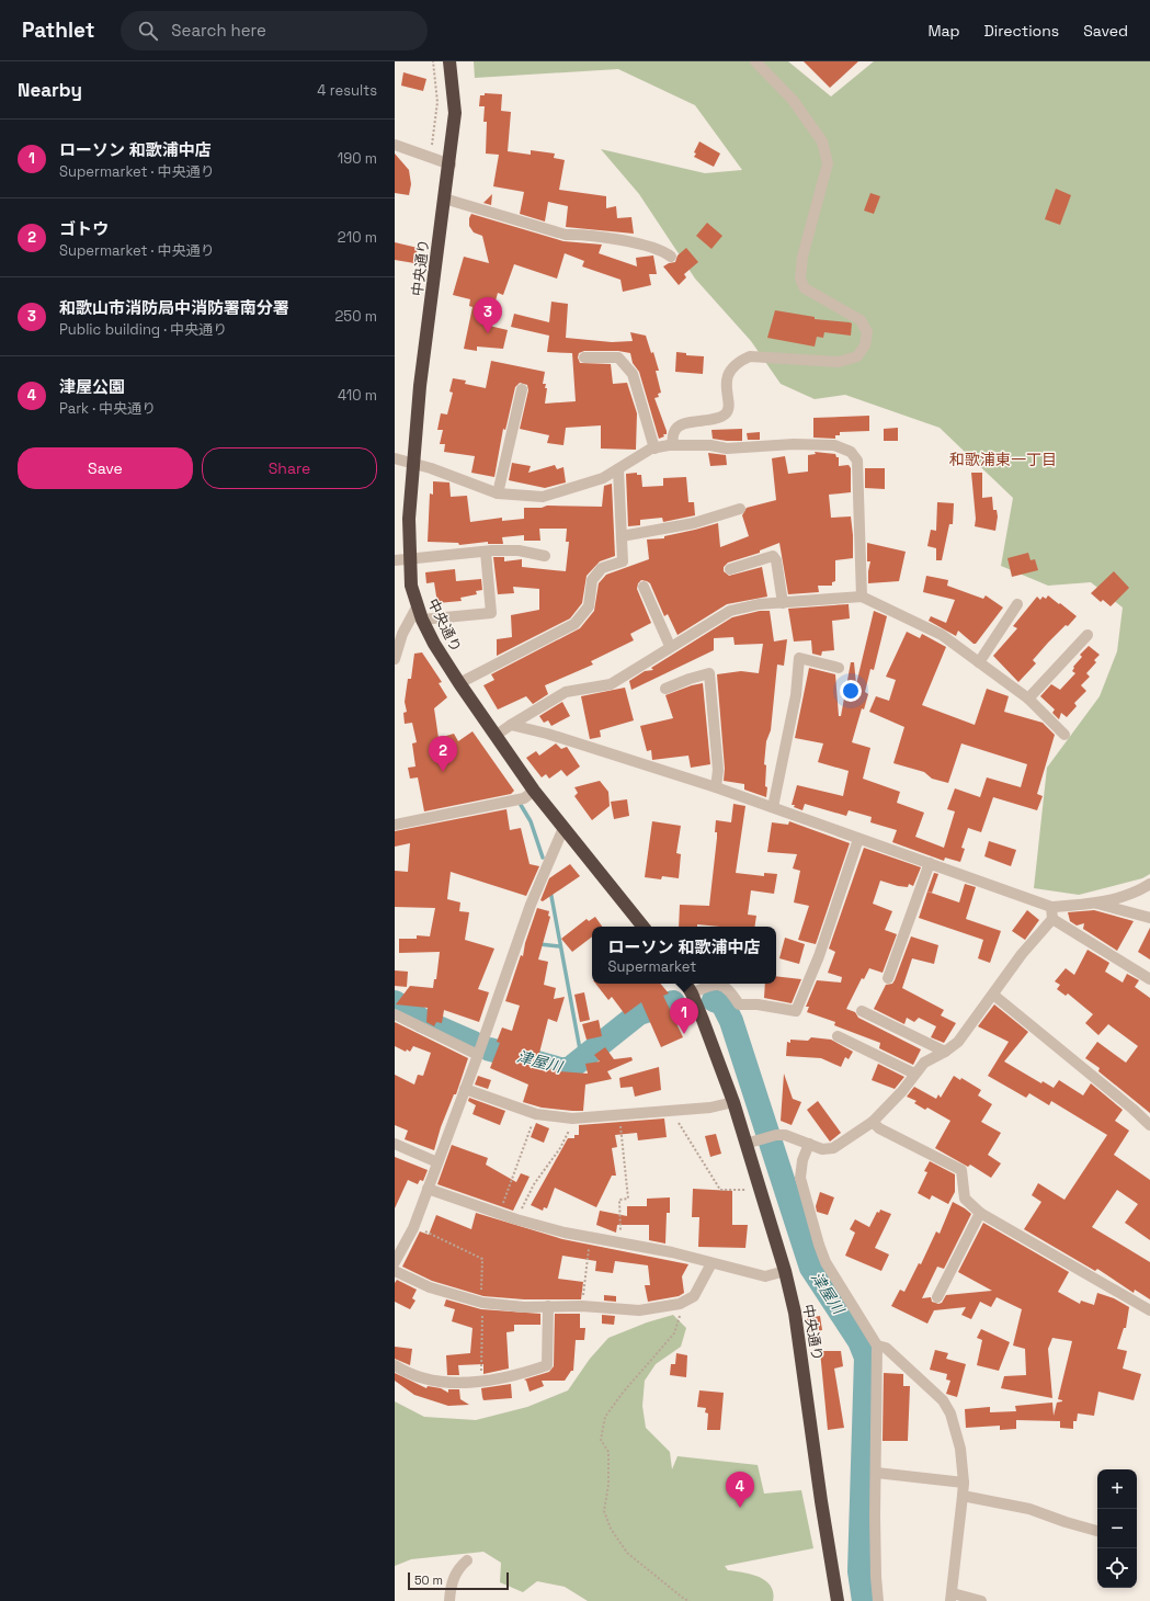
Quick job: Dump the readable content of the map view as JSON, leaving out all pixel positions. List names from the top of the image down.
{
  "streets": {
    "highway": ["中央通り"]
  },
  "districts": ["和歌浦東一丁目"],
  "water": ["津屋川"],
  "scale_bar": "50 m",
  "page": {
    "header": "Pathlet",
    "search": "Search here",
    "nav": ["Map", "Directions", "Saved"],
    "heading": ["Nearby", "4 results"],
    "list": [
      {
        "mark": "1",
        "name": "ローソン 和歌浦中店",
        "note": "Supermarket · 中央通り",
        "value": "190 m"
      },
      {
        "mark": "2",
        "name": "ゴトウ",
        "note": "Supermarket · 中央通り",
        "value": "210 m"
      },
      {
        "mark": "3",
        "name": "和歌山市消防局中消防署南分署",
        "note": "Public building · 中央通り",
        "value": "250 m"
      },
      {
        "mark": "4",
        "name": "津屋公園",
        "note": "Park · 中央通り",
        "value": "410 m"
      }
    ],
    "pins": [
      "3",
      "2",
      "1",
      "4"
    ],
    "buttons": ["Save", "Share"],
    "popup": ["ローソン 和歌浦中店", "Supermarket"],
    "map_buttons": ["+", "−"],
    "scale": "50 m"
  }
}
